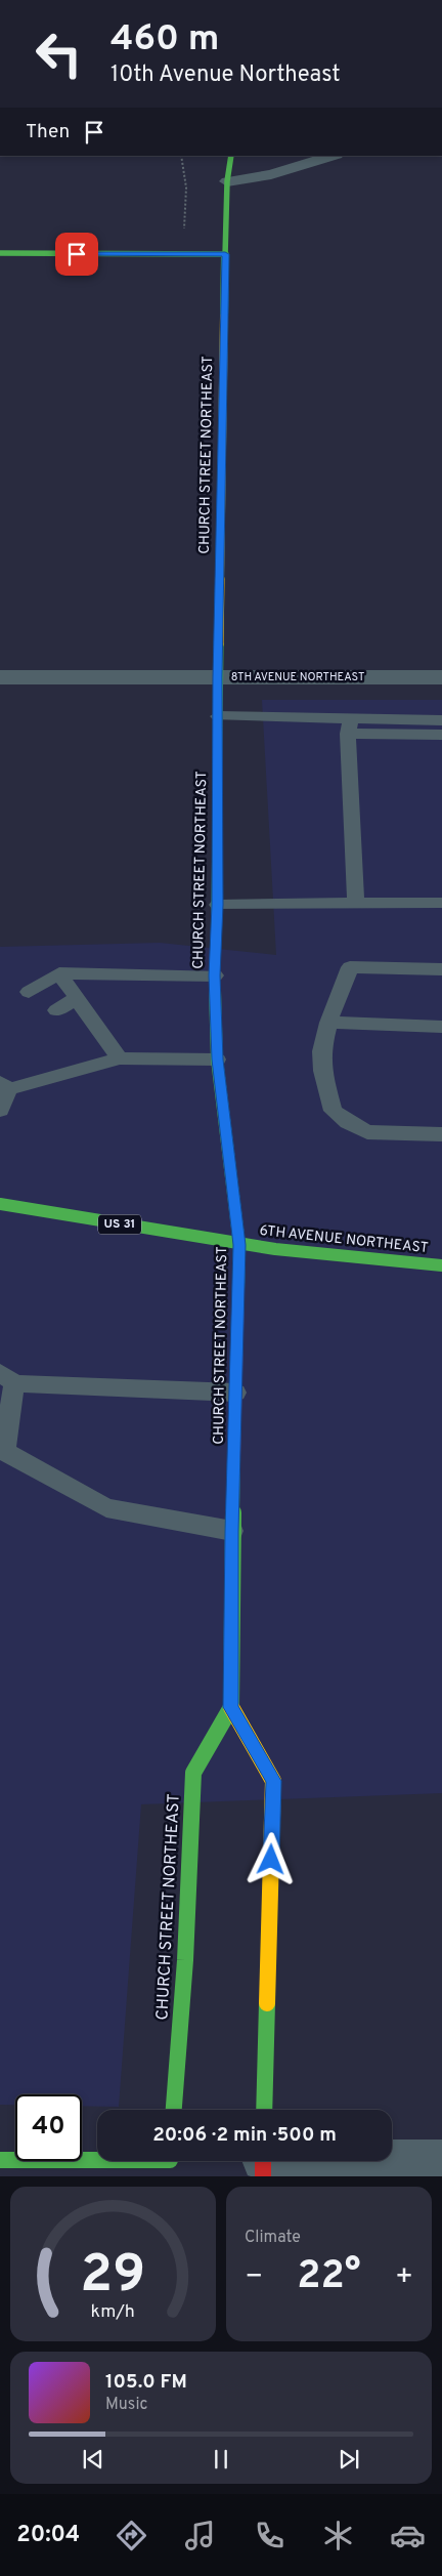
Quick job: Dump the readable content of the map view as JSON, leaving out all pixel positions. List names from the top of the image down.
{
  "streets": {
    "street": [
      "CHURCH STREET NORTHEAST",
      "8TH AVENUE NORTHEAST",
      "US 31",
      "6TH AVENUE NORTHEAST"
    ]
  },
  "crossings": [
    ["CHURCH STREET NORTHEAST", "8TH AVENUE NORTHEAST"],
    ["CHURCH STREET NORTHEAST", "6TH AVENUE NORTHEAST"]
  ],
  "page": {
    "turn": ["460 m", "10th Avenue Northeast"],
    "then": "Then",
    "limit": "40",
    "trip": "20:06 · 2 min · 500 m",
    "tile": "Climate",
    "heat": ["−", "22°", "+"],
    "song": ["105.0 FM", "Music"],
    "tabs": "20:04",
    "gauge": ["29", "km/h"]
  }
}
